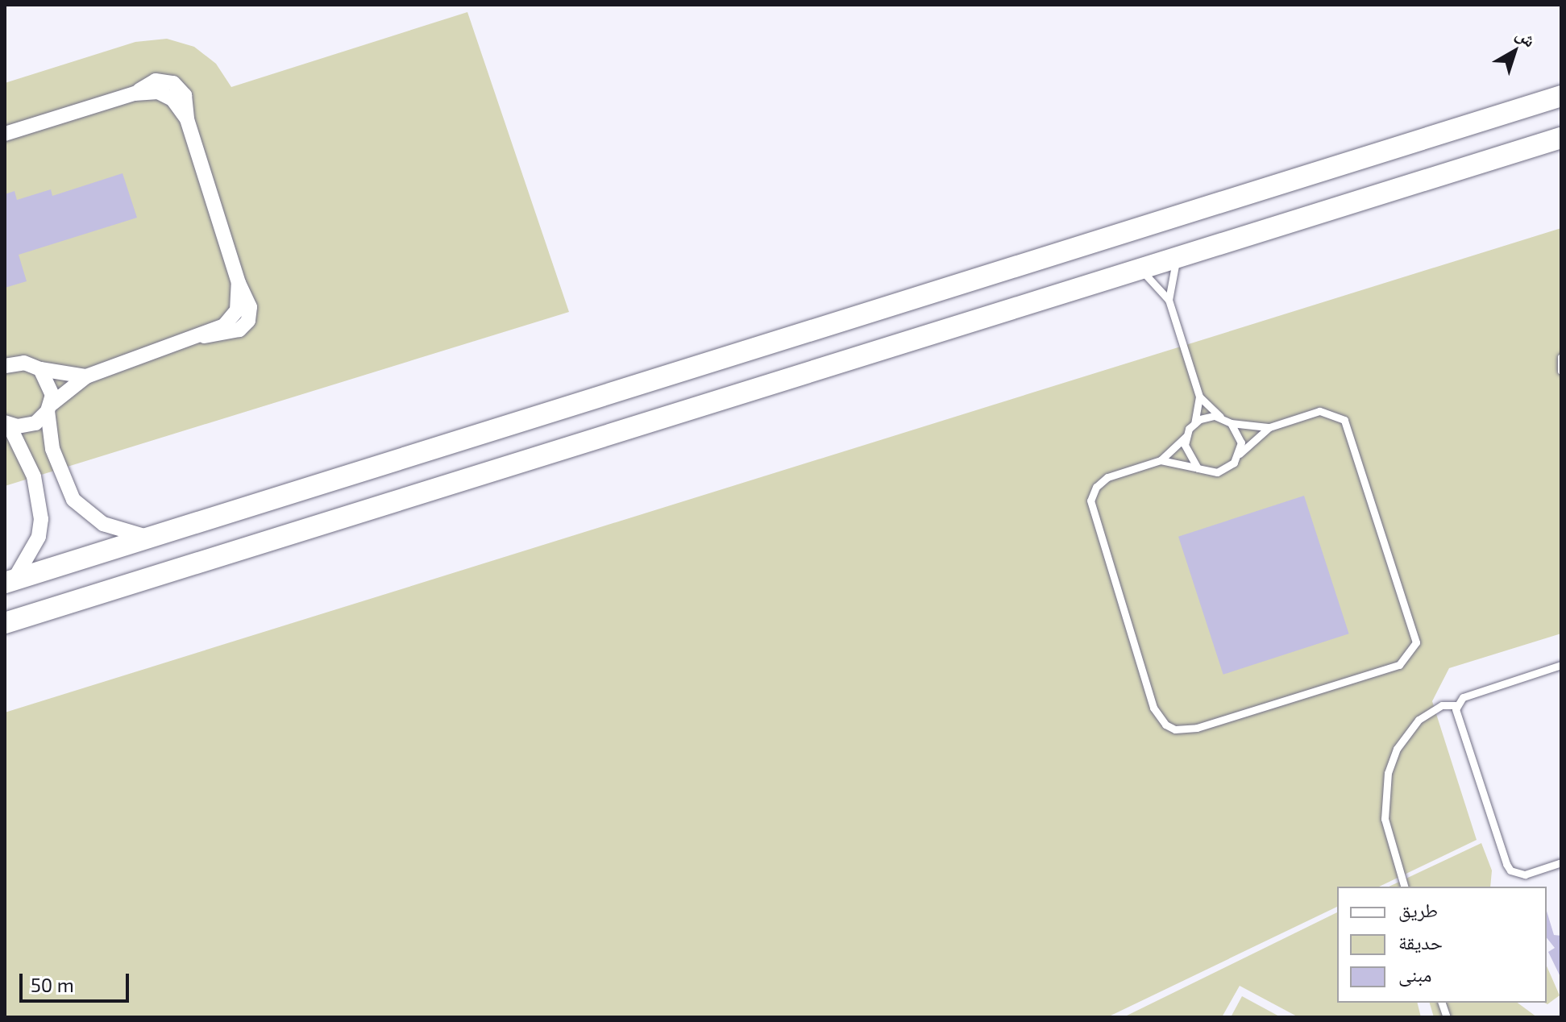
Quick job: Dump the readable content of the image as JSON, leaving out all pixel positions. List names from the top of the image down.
{
  "legend": ["طريق", "حديقة", "مبنى"],
  "scale_bar": "50 m",
  "north": "top right"
}
